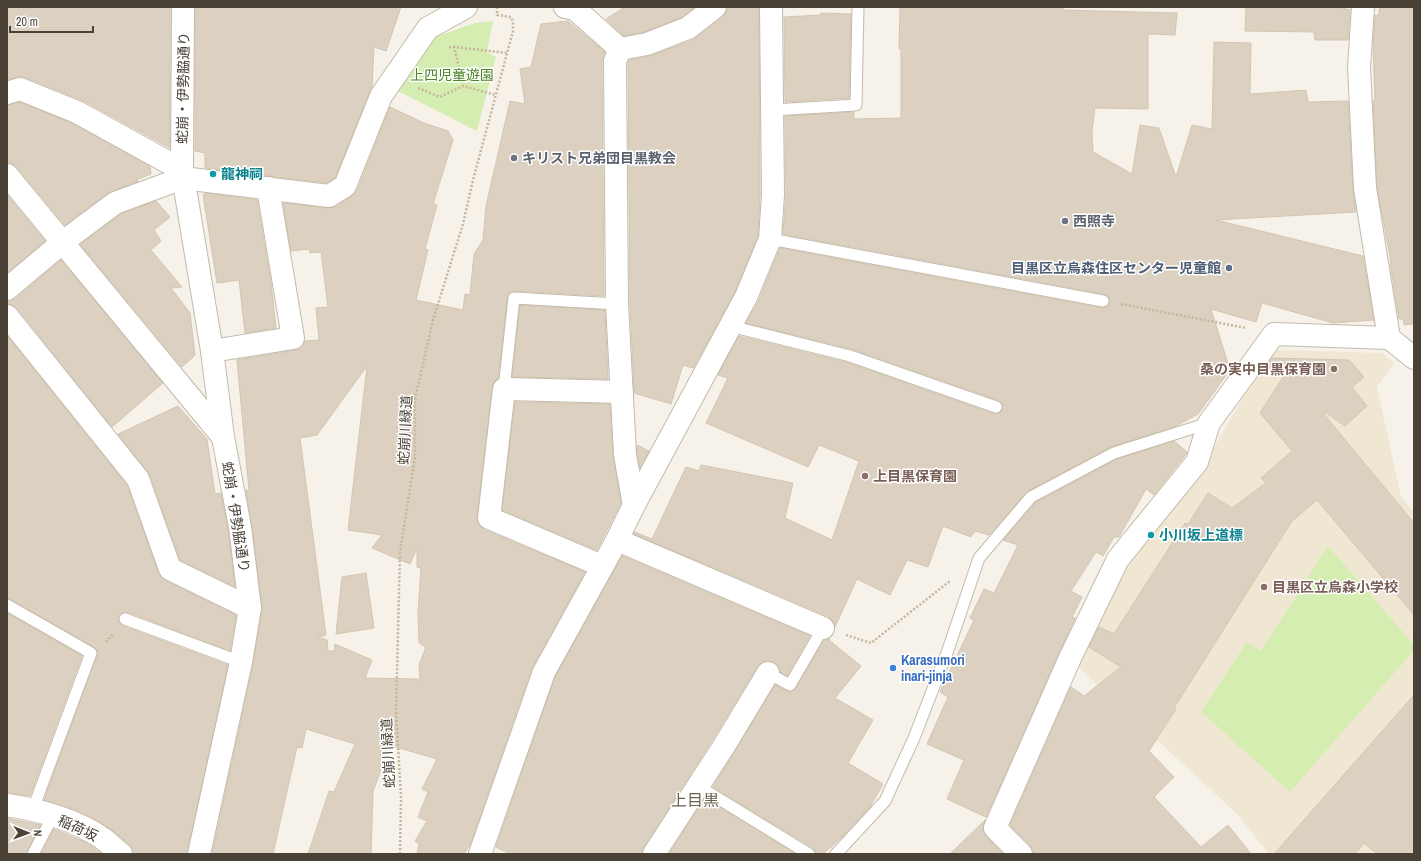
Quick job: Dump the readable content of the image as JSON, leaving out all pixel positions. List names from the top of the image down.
{
  "streets": {
    "street": ["蛇崩・伊勢脇通り", "稲荷坂"],
    "path": ["蛇崩川緑道"]
  },
  "districts": ["上目黒"],
  "parks": ["上四児童遊園"],
  "places": [
    "キリスト兄弟団目黒教会",
    "龍神祠",
    "西照寺",
    "目黒区立烏森住区センター児童館",
    "桑の実中目黒保育園",
    "上目黒保育園",
    "小川坂上道標",
    "目黒区立烏森小学校",
    "Karasumori inari-jinja"
  ],
  "scale_bar": "20 m",
  "north": "right"
}
